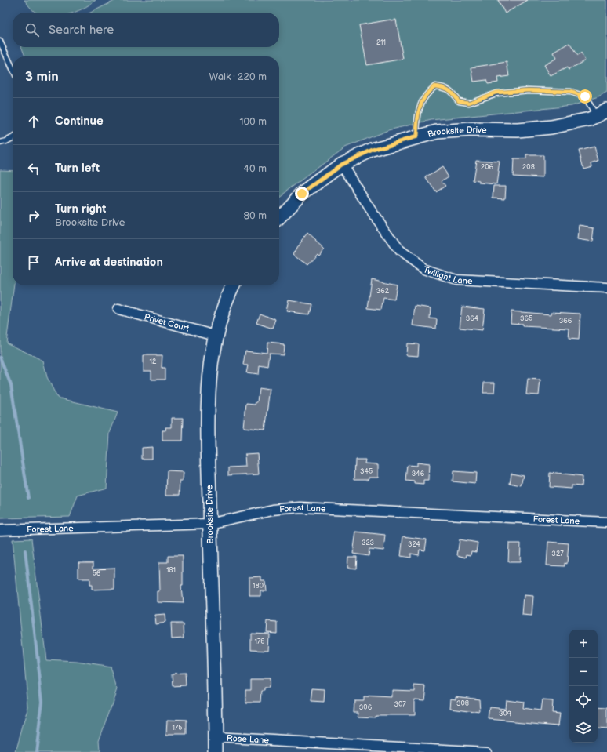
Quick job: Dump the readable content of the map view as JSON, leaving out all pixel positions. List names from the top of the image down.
{
  "streets": {
    "street": [
      "Brooksite Drive",
      "Twilight Lane",
      "Privet Court",
      "Forest Lane",
      "Rose Lane"
    ]
  },
  "crossings": [
    ["Brooksite Drive", "Twilight Lane"],
    ["Brooksite Drive", "Privet Court"],
    ["Brooksite Drive", "Forest Lane"],
    ["Brooksite Drive", "Rose Lane"]
  ],
  "house_numbers": [
    "211",
    "206",
    "208",
    "362",
    "364",
    "365",
    "366",
    "12",
    "345",
    "346",
    "323",
    "324",
    "327",
    "181",
    "56",
    "180",
    "178",
    "308",
    "307",
    "306",
    "309",
    "175"
  ],
  "page": {
    "search": "Search here",
    "heading": ["3 min", "Walk · 220 m"],
    "list": [
      ["Continue", "100 m"],
      ["Turn left", "40 m"],
      ["Turn right", "Brooksite Drive", "80 m"],
      "Arrive at destination"
    ],
    "map_buttons": ["+", "−"]
  }
}
